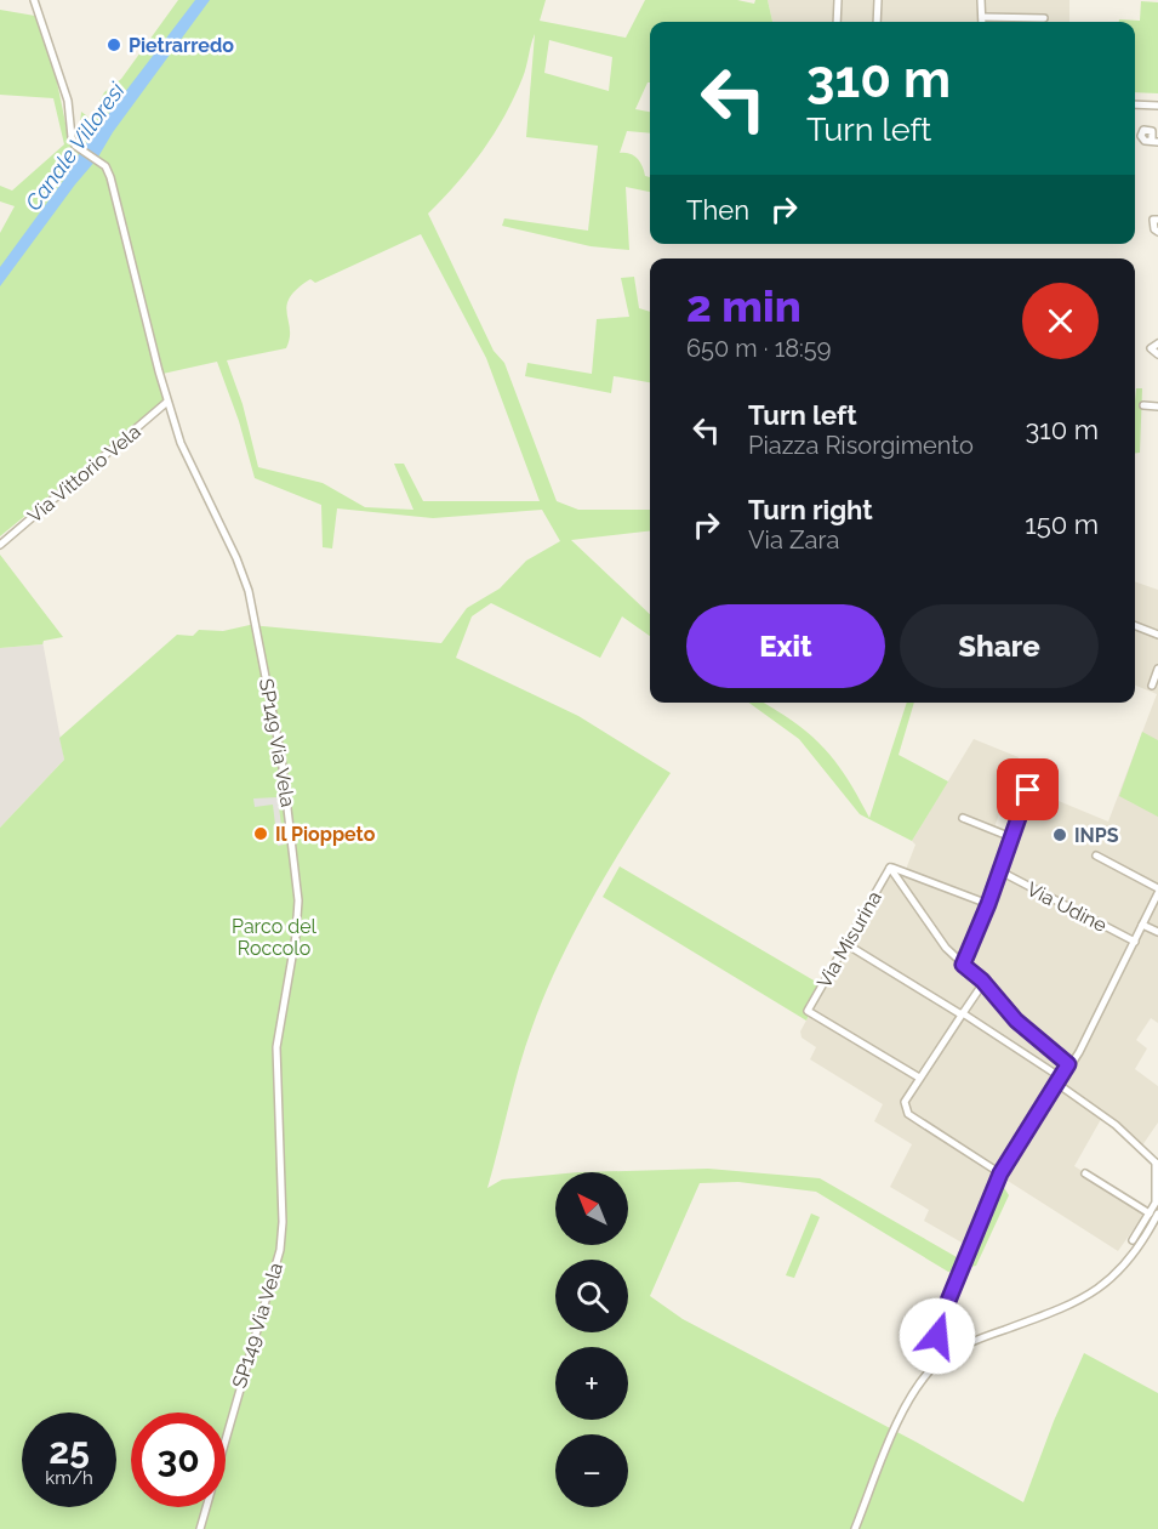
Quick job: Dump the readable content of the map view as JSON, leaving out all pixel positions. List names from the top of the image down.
{
  "streets": {
    "street": [
      "Via Vittorio Vela",
      "SP149 Via Vela",
      "Via Udine",
      "Via Misurina"
    ]
  },
  "crossings": [
    ["Via Vittorio Vela", "SP149 Via Vela"]
  ],
  "water": ["Canale Villoresi"],
  "parks": ["Parco del Roccolo"],
  "places": ["Pietrarredo", "Il Pioppeto", "INPS"],
  "north": "top left",
  "page": {
    "turn": ["310 m", "Turn left"],
    "then": "Then",
    "heading": ["2 min", "650 m · 18:59"],
    "list": [
      {
        "name": "Turn left",
        "note": "Piazza Risorgimento",
        "value": "310 m"
      },
      {
        "name": "Turn right",
        "note": "Via Zara",
        "value": "150 m"
      }
    ],
    "buttons": ["Exit", "Share"],
    "map_buttons": ["+", "−"],
    "speed": "25 km/h",
    "limit": "30"
  }
}
